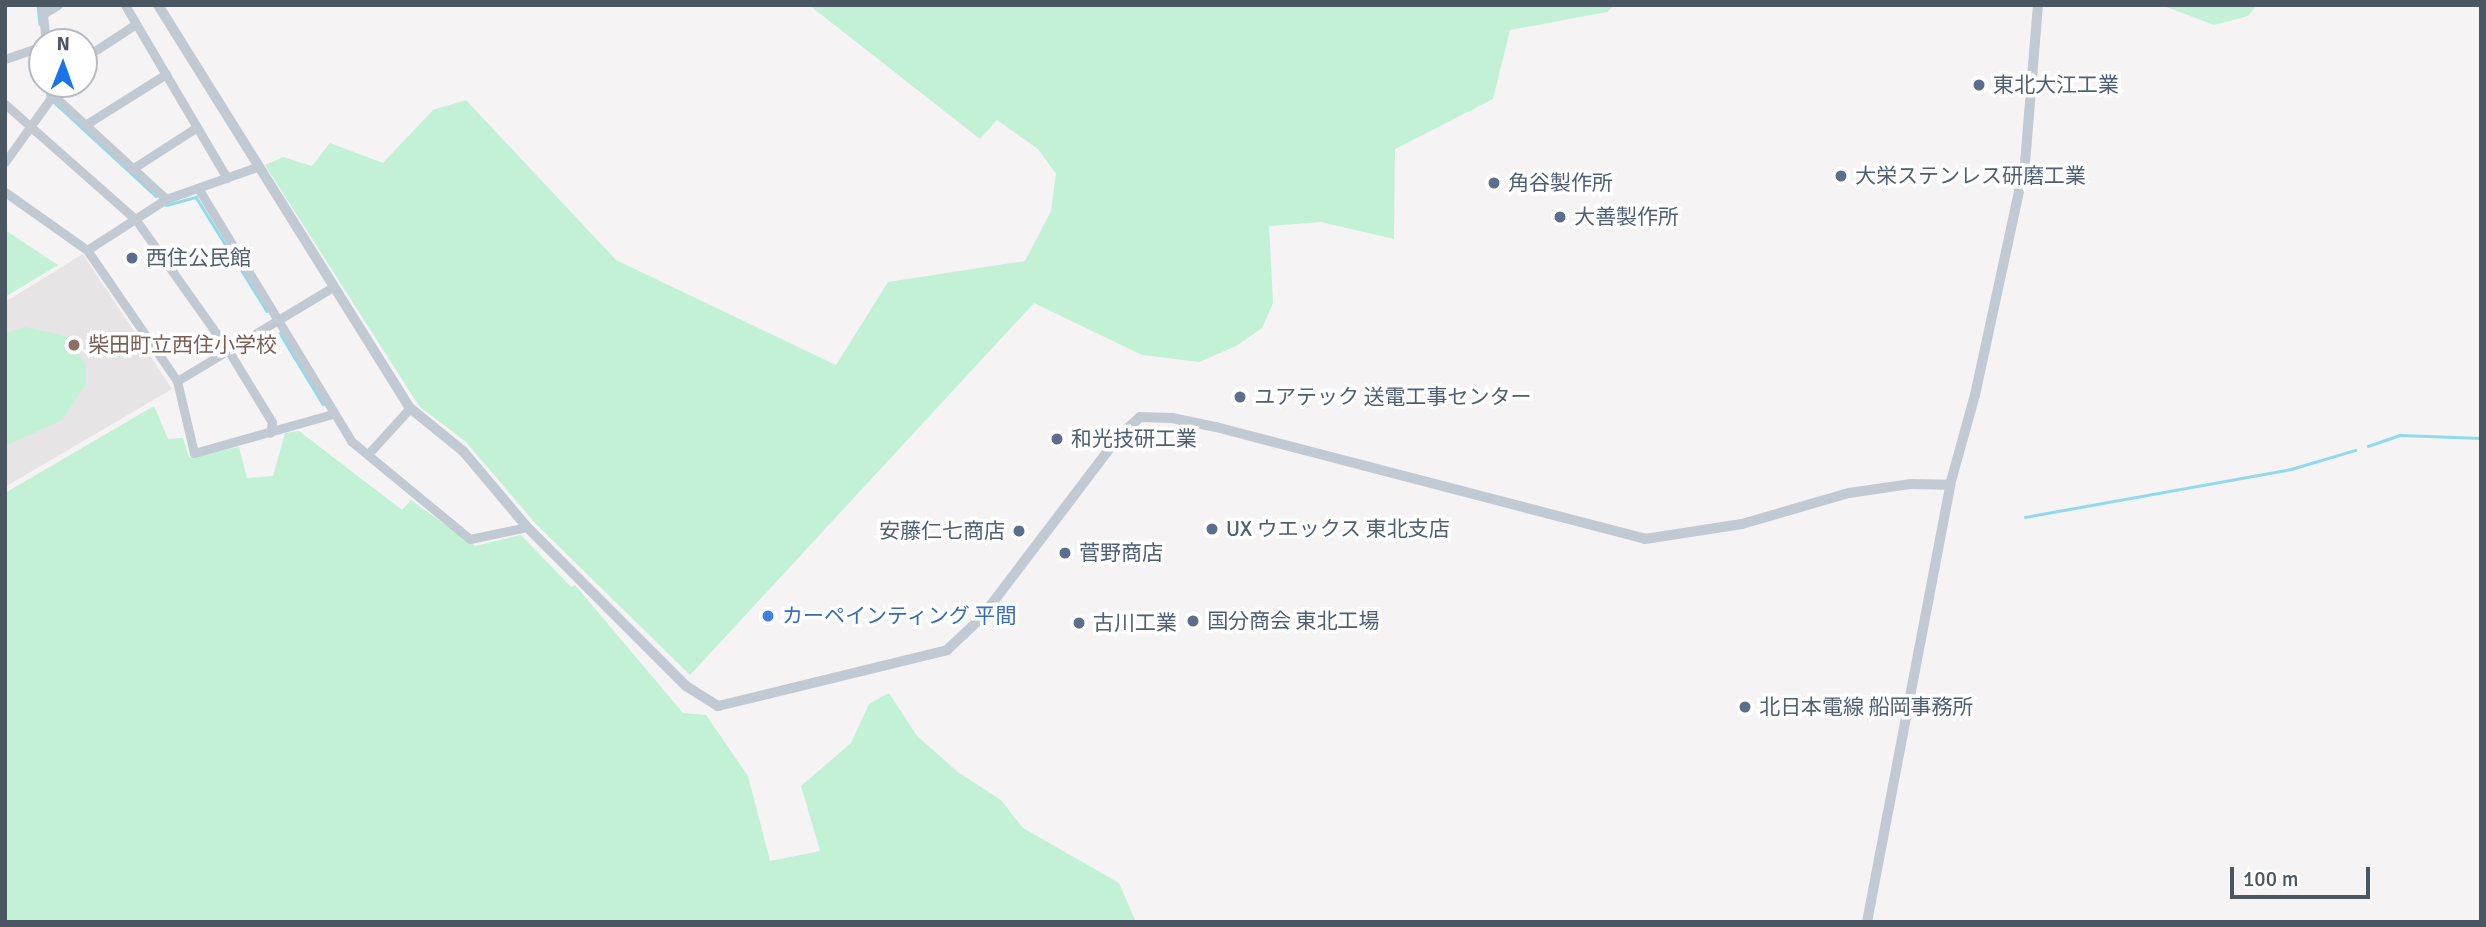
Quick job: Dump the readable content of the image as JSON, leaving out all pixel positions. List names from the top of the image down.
{
  "places": [
    "東北大江工業",
    "大栄ステンレス研磨工業",
    "角谷製作所",
    "大善製作所",
    "西住公民館",
    "柴田町立西住小学校",
    "ユアテック 送電工事センター",
    "和光技研工業",
    "UX ウエックス 東北支店",
    "安藤仁七商店",
    "菅野商店",
    "カーペインティング 平間",
    "国分商会 東北工場",
    "古川工業",
    "北日本電線 船岡事務所"
  ],
  "scale_bar": "100 m",
  "north": "top"
}
